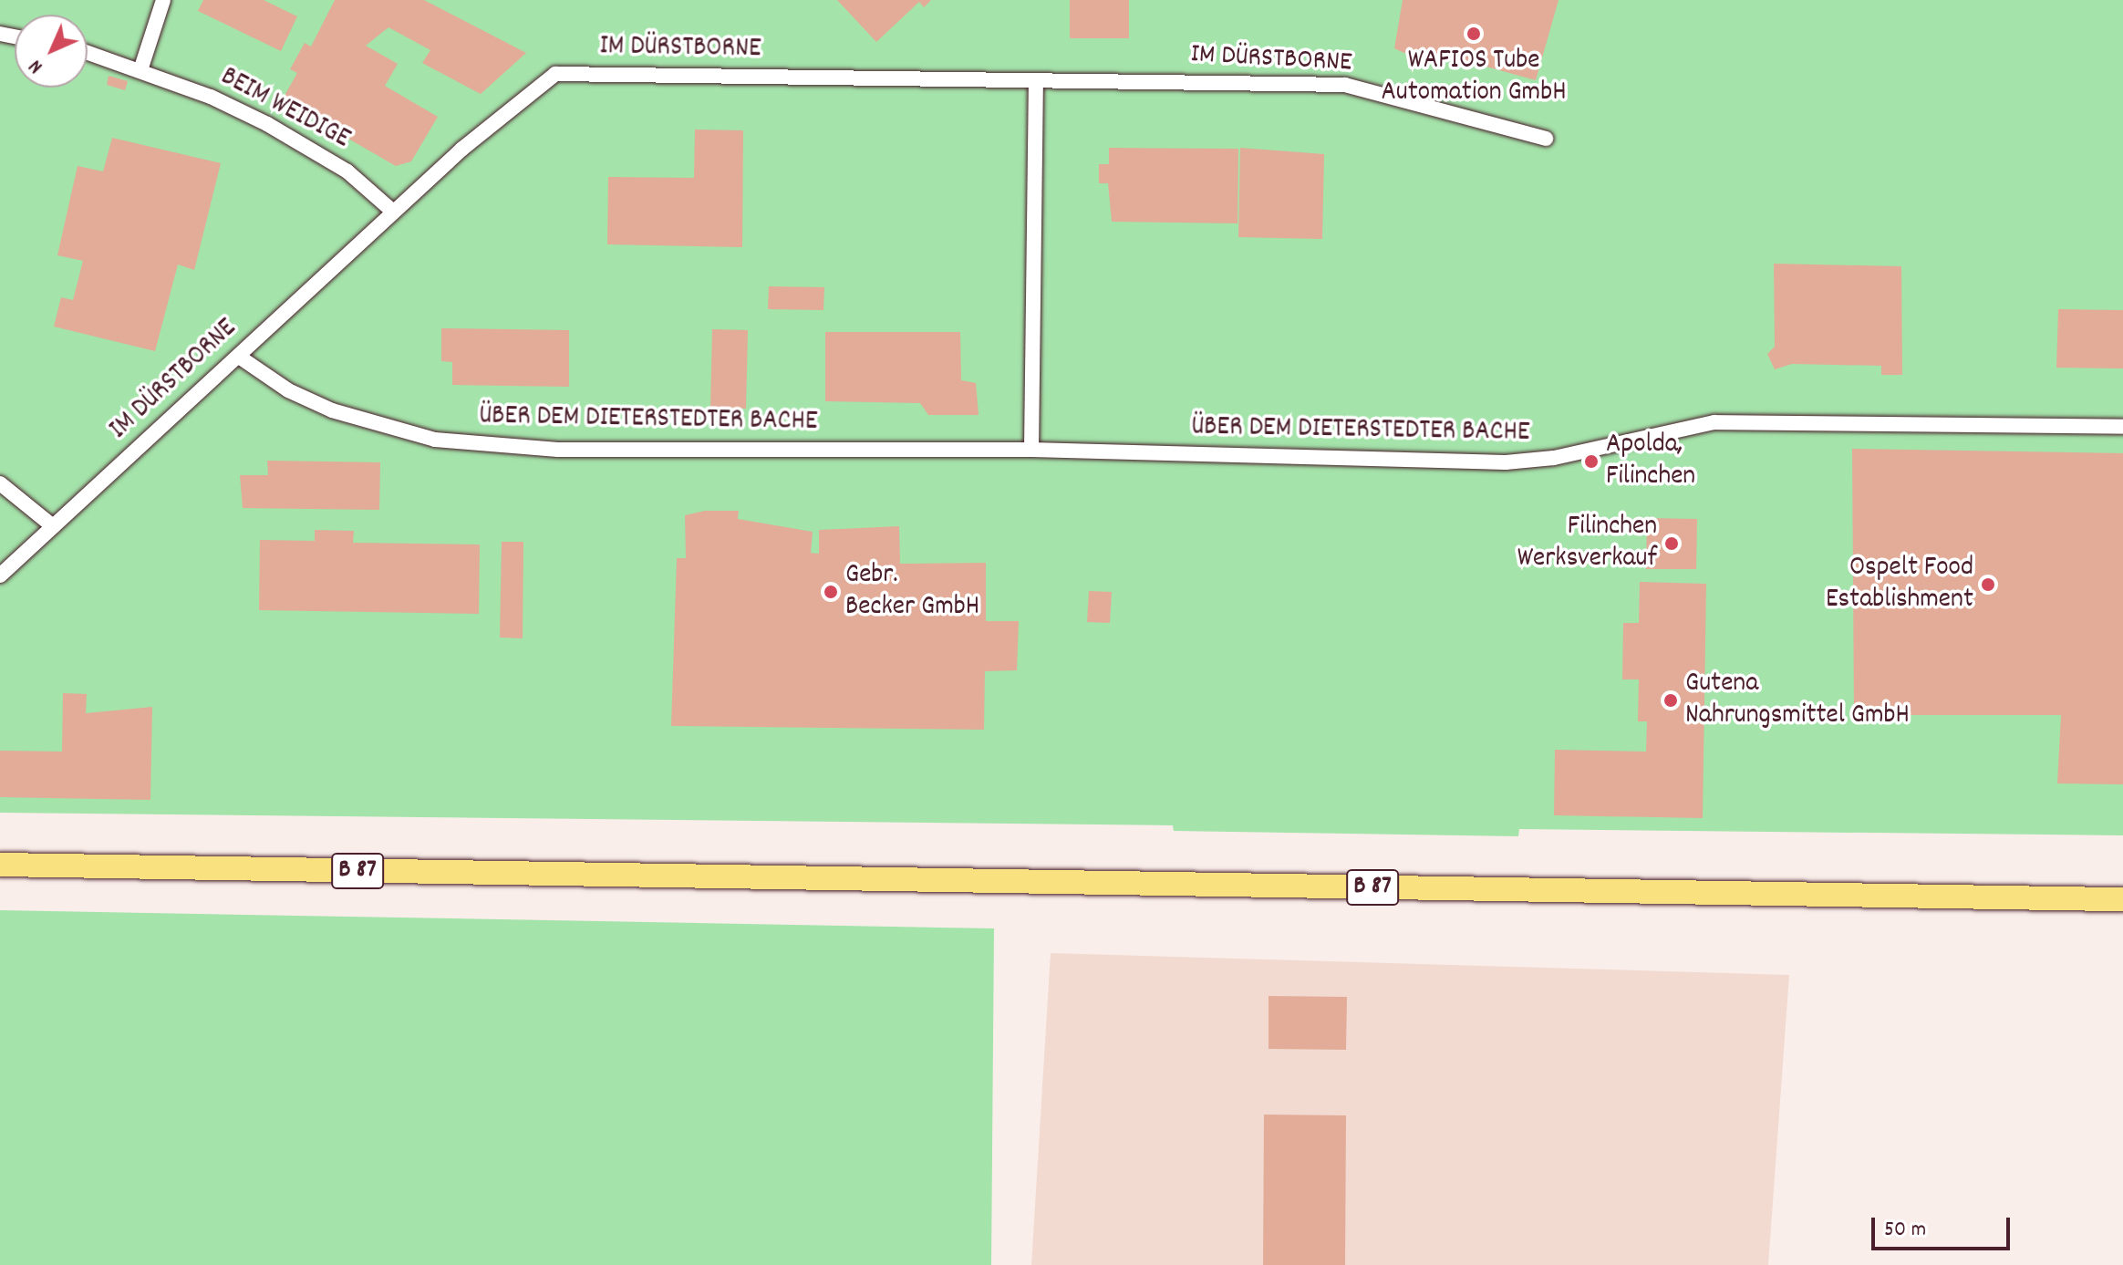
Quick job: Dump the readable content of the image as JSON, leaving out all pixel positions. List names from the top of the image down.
{
  "streets": {
    "main road": ["B 87"],
    "street": ["IM DÜRSTBORNE", "BEIM WEIDIGE", "ÜBER DEM DIETERSTEDTER BACHE"]
  },
  "crossings": [
    ["IM DÜRSTBORNE", "BEIM WEIDIGE"],
    ["IM DÜRSTBORNE", "ÜBER DEM DIETERSTEDTER BACHE"]
  ],
  "places": [
    "WAFIOS Tube Automation GmbH",
    "Apolda, Filinchen",
    "Filinchen Werksverkauf",
    "Ospelt Food Establishment",
    "Gebr. Becker GmbH",
    "Gutena Nahrungsmittel GmbH"
  ],
  "scale_bar": "50 m",
  "north": "bottom left"
}
